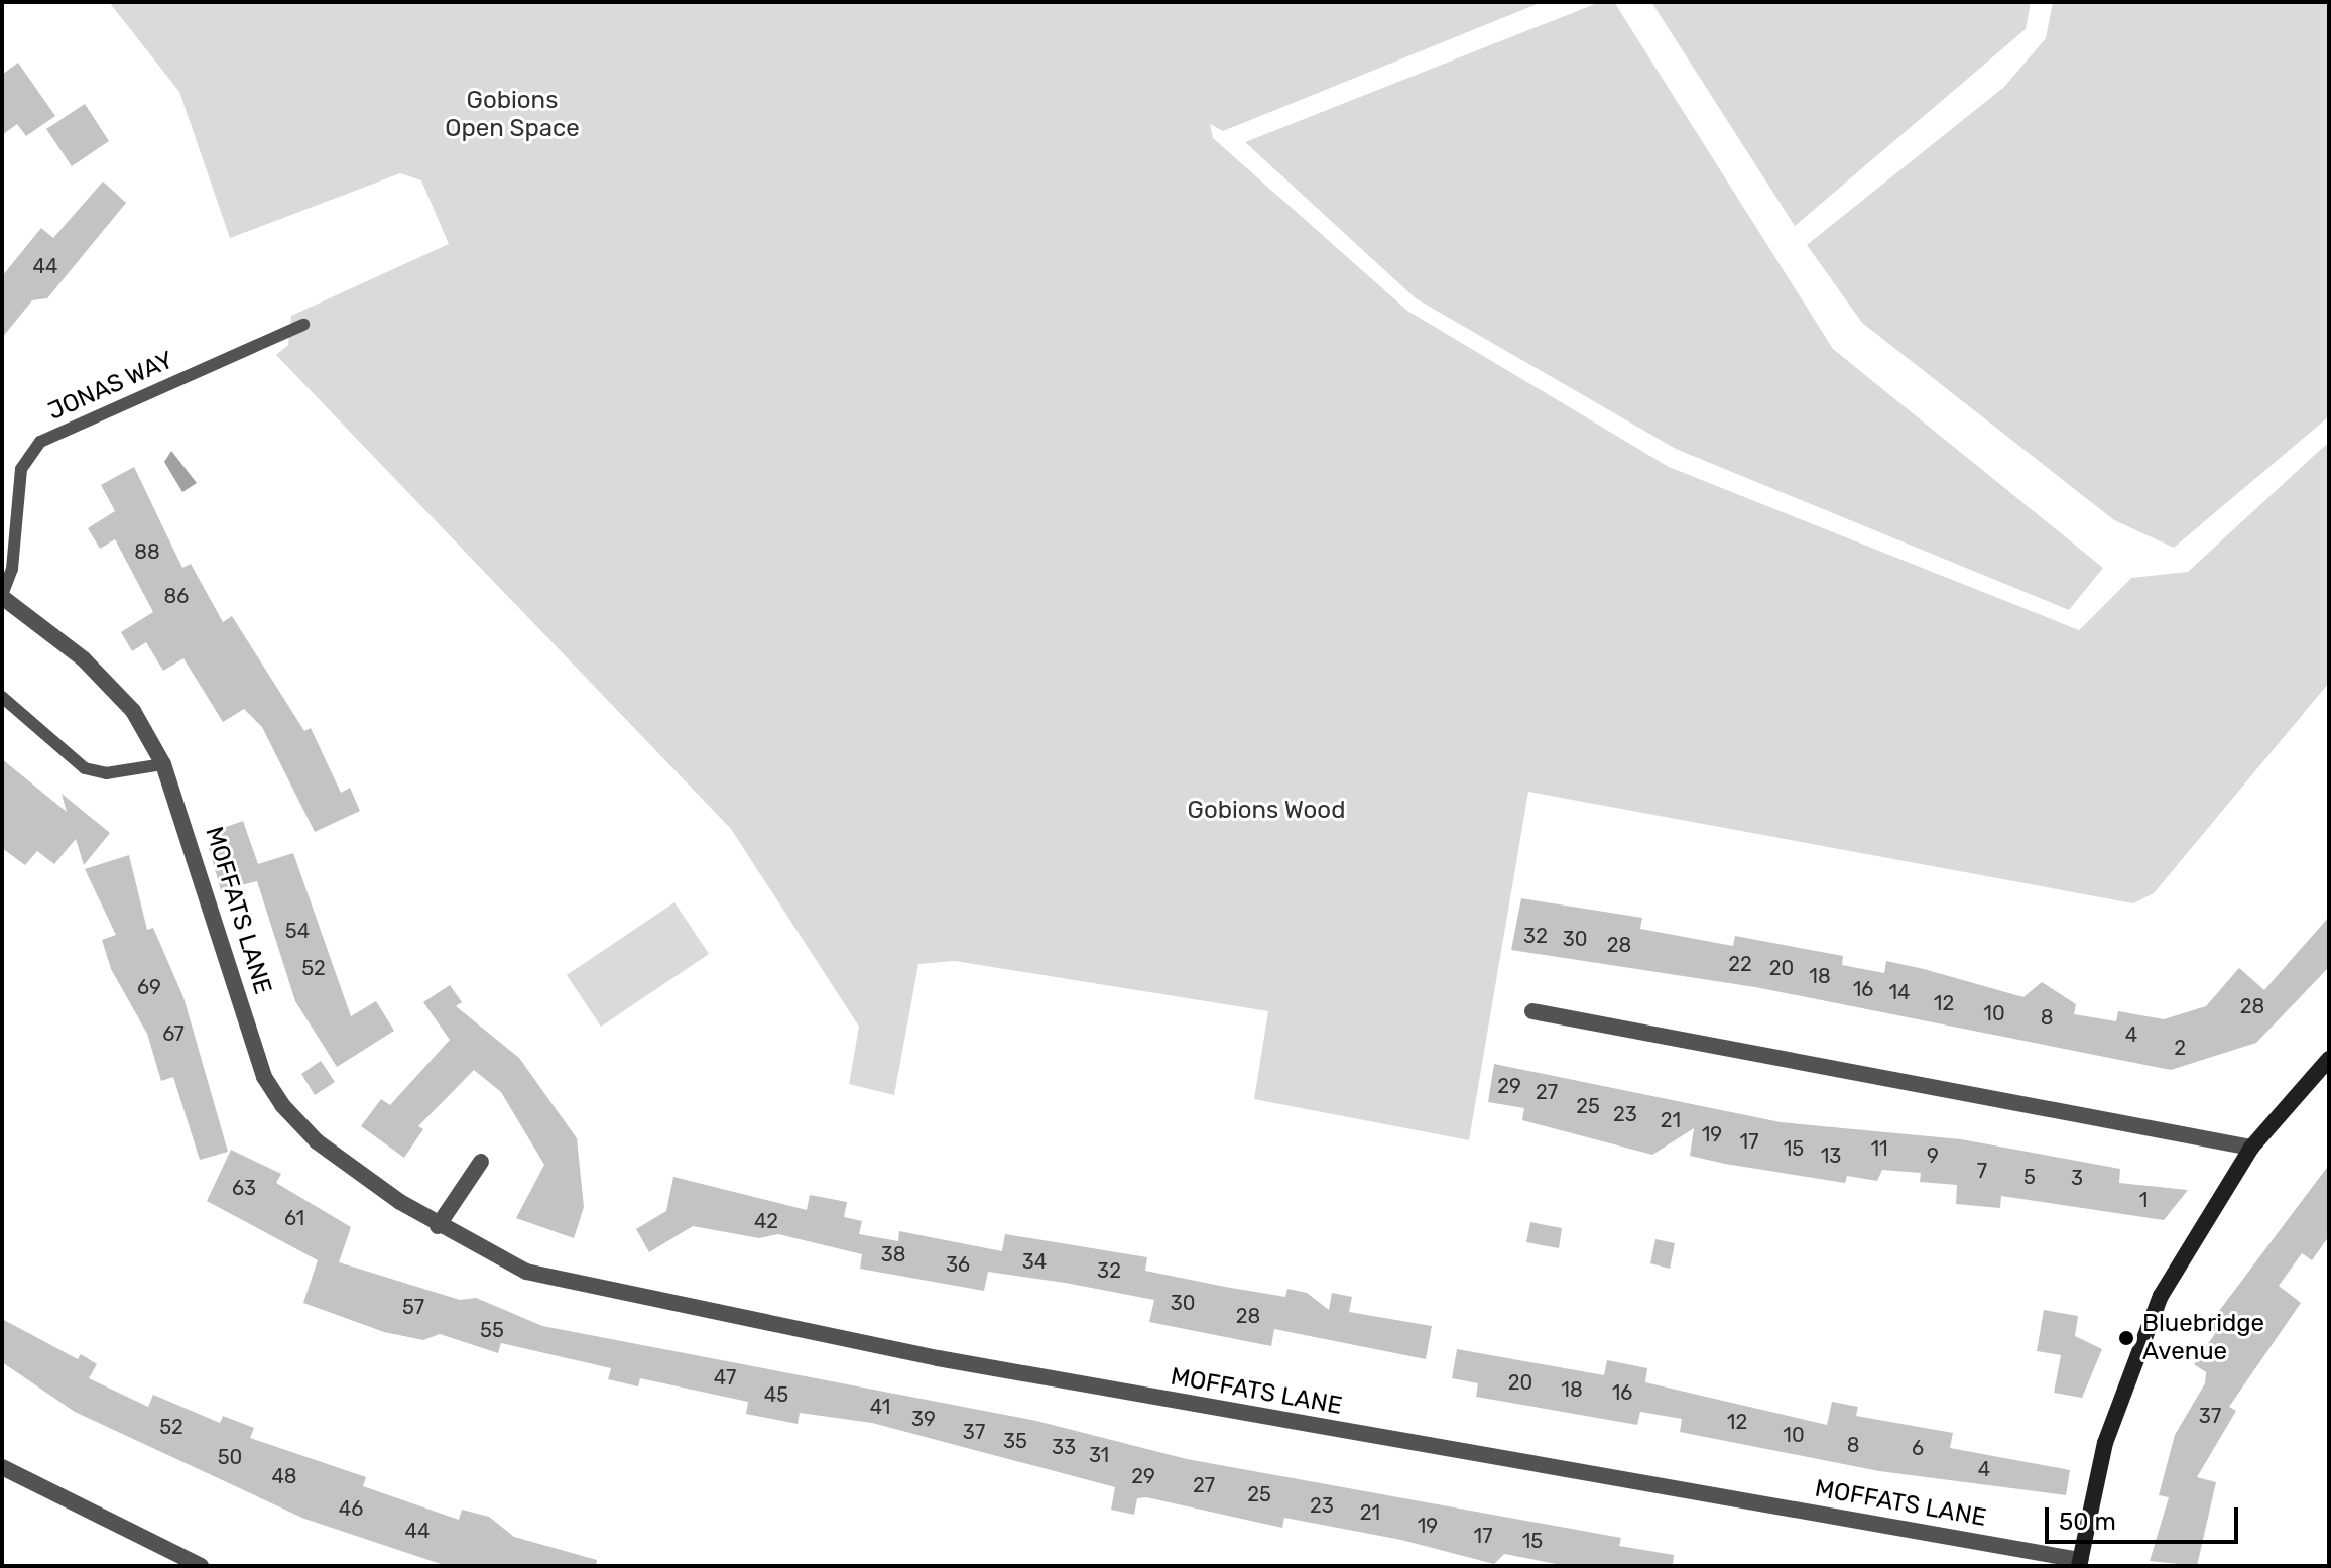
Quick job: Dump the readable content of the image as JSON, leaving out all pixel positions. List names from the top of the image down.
{
  "streets": {
    "street": ["MOFFATS LANE"],
    "lane": ["JONAS WAY"]
  },
  "crossings": [
    ["JONAS WAY", "MOFFATS LANE"]
  ],
  "parks": ["Gobions Open Space", "Gobions Wood"],
  "places": ["Bluebridge Avenue"],
  "house_numbers": [
    "44",
    "88",
    "86",
    "54",
    "32",
    "30",
    "28",
    "22",
    "52",
    "20",
    "18",
    "69",
    "16",
    "14",
    "12",
    "28",
    "10",
    "8",
    "67",
    "4",
    "2",
    "29",
    "27",
    "25",
    "23",
    "21",
    "19",
    "17",
    "15",
    "11",
    "13",
    "9",
    "7",
    "5",
    "3",
    "63",
    "1",
    "61",
    "42",
    "38",
    "34",
    "36",
    "32",
    "30",
    "57",
    "28",
    "55",
    "47",
    "20",
    "18",
    "16",
    "45",
    "41",
    "37",
    "39",
    "12",
    "52",
    "37",
    "10",
    "35",
    "8",
    "33",
    "6",
    "31",
    "50",
    "4",
    "48",
    "29",
    "27",
    "25",
    "23",
    "46",
    "21",
    "19",
    "44",
    "17",
    "15"
  ],
  "scale_bar": "50 m"
}
